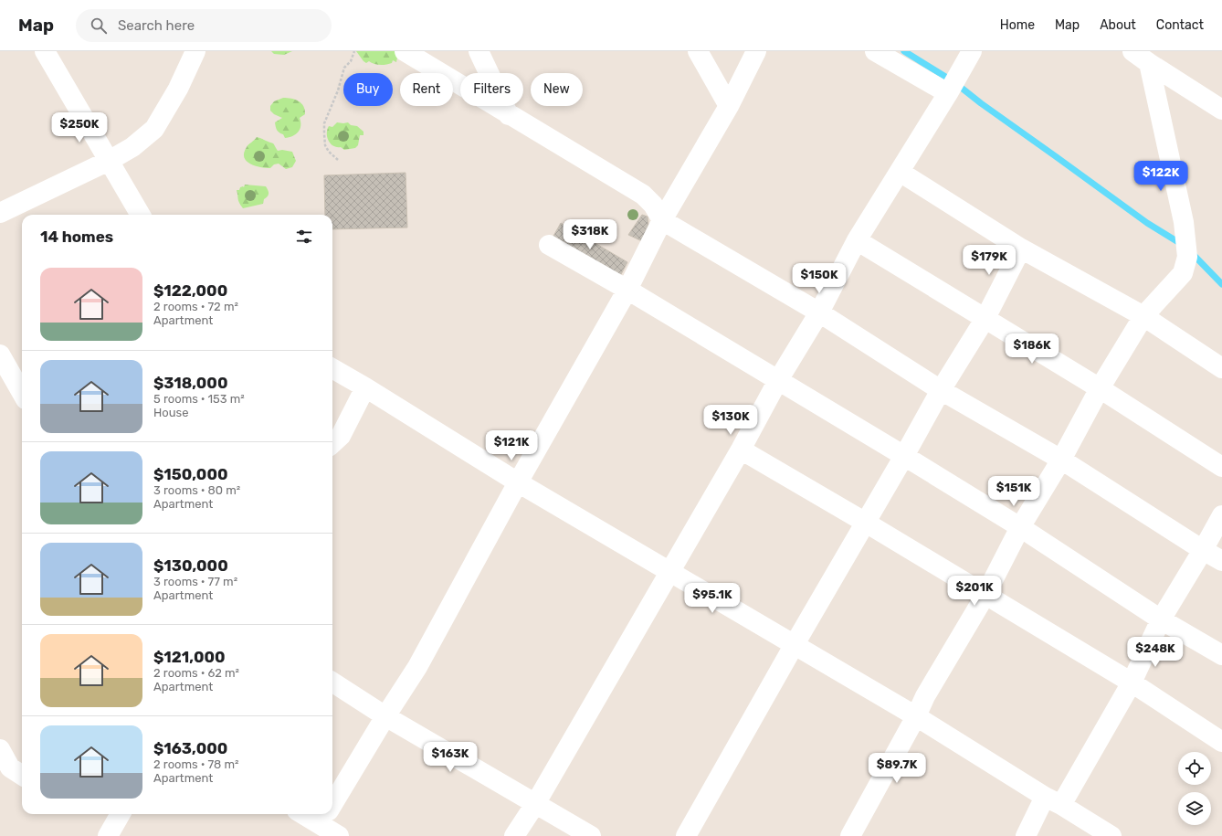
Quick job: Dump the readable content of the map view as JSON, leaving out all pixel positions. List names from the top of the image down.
{
  "page": {
    "header": "Map",
    "search": "Search here",
    "nav": [
      "Home",
      "Map",
      "About",
      "Contact"
    ],
    "chip": [
      "Buy",
      "Rent",
      "Filters",
      "New"
    ],
    "price": [
      "$250K",
      "$122K",
      "$318K",
      "$179K",
      "$150K",
      "$186K",
      "$130K",
      "$121K",
      "$151K",
      "$201K",
      "$95.1K",
      "$248K",
      "$163K",
      "$89.7K"
    ],
    "heading": "14 homes",
    "list": [
      {
        "name": "$122,000",
        "note": "2 rooms · 72 m² · Apartment"
      },
      {
        "name": "$318,000",
        "note": "5 rooms · 153 m² · House"
      },
      {
        "name": "$150,000",
        "note": "3 rooms · 80 m² · Apartment"
      },
      {
        "name": "$130,000",
        "note": "3 rooms · 77 m² · Apartment"
      },
      {
        "name": "$121,000",
        "note": "2 rooms · 62 m² · Apartment"
      },
      {
        "name": "$163,000",
        "note": "2 rooms · 78 m² · Apartment"
      }
    ]
  }
}
